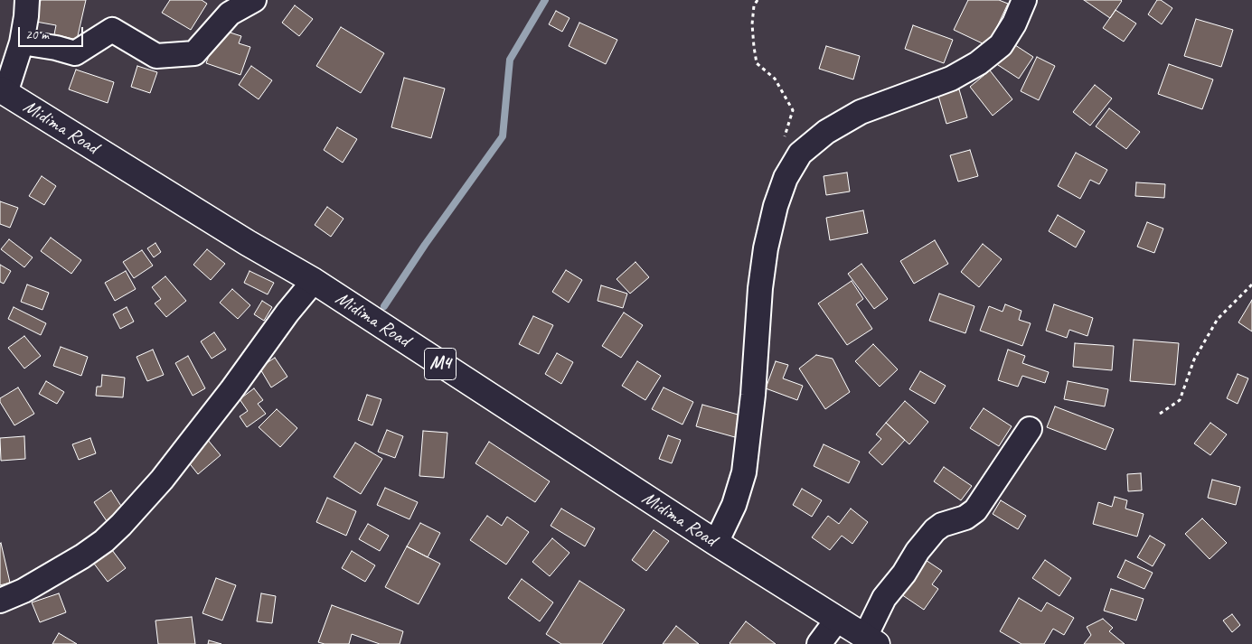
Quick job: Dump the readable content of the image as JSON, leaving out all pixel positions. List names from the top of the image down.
{
  "streets": {
    "main road": ["Midima Road", "M4"]
  },
  "scale_bar": "20 m"
}
